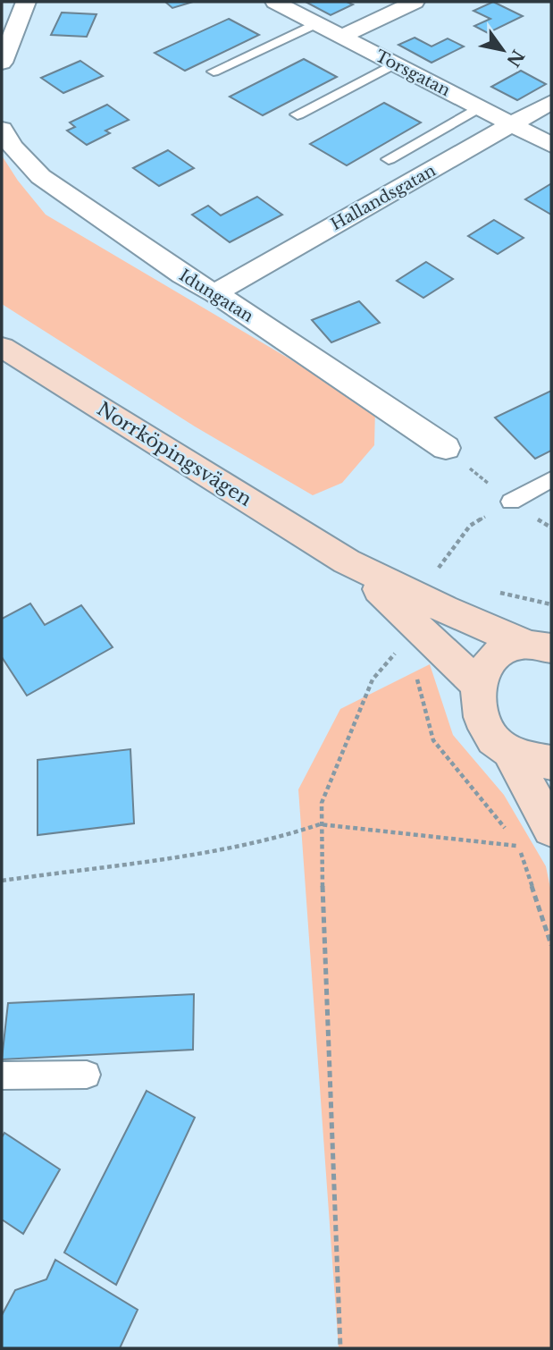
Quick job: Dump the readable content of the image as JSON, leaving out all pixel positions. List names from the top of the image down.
{
  "streets": {
    "main road": ["Norrköpingsvägen"],
    "street": ["Torsgatan", "Hallandsgatan", "Idungatan"]
  },
  "crossings": [
    ["Torsgatan", "Hallandsgatan"],
    ["Hallandsgatan", "Idungatan"]
  ],
  "north": "bottom right"
}
